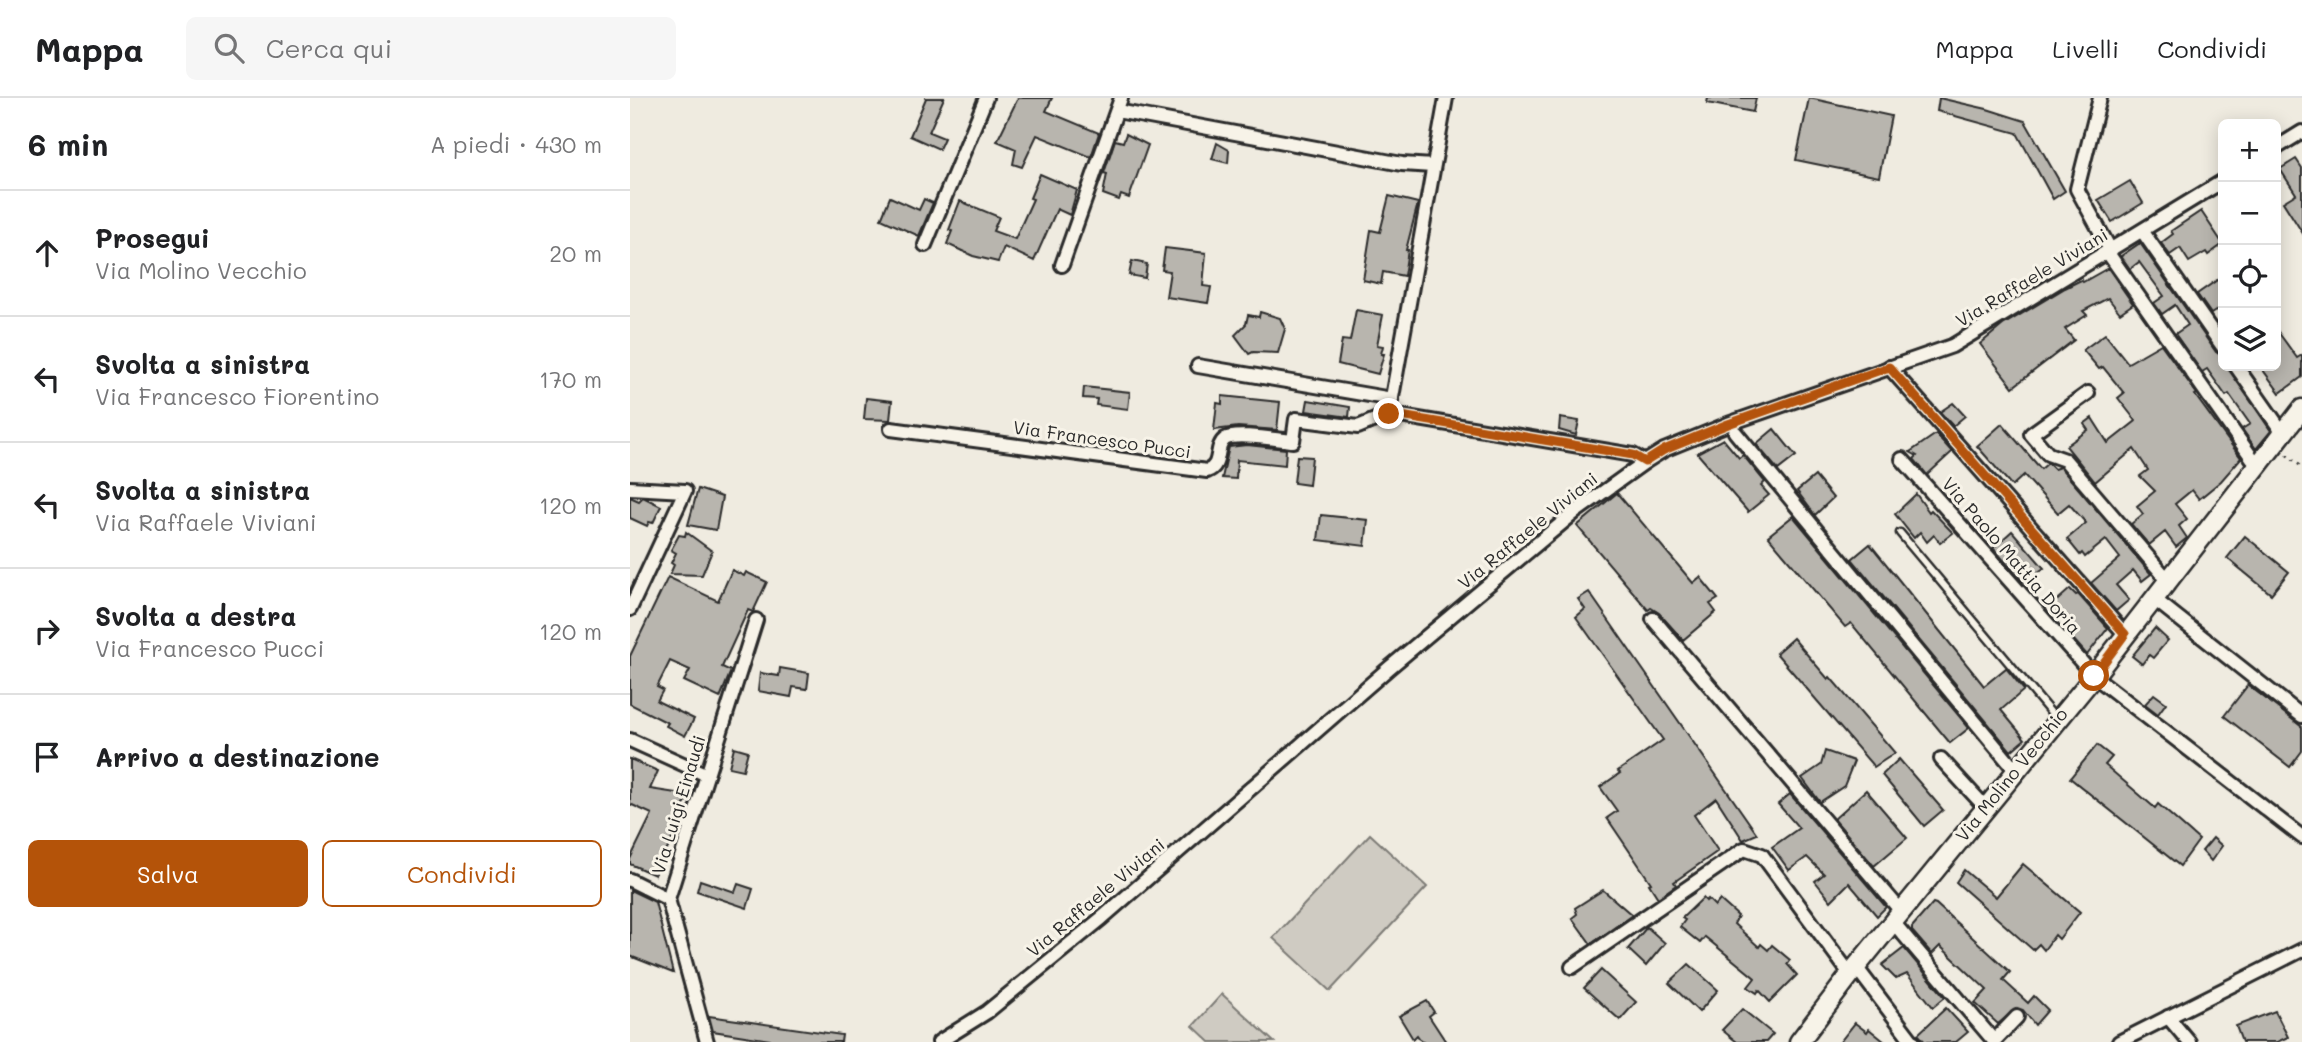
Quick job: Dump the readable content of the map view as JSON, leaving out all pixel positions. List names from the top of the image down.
{
  "streets": {
    "street": [
      "Via Raffaele Viviani",
      "Via Francesco Pucci",
      "Via Paolo Mattia Doria",
      "Via Molino Vecchio",
      "Via Luigi Einaudi"
    ]
  },
  "crossings": [
    ["Via Paolo Mattia Doria", "Via Molino Vecchio"]
  ],
  "page": {
    "header": "Mappa",
    "search": "Cerca qui",
    "nav": ["Mappa", "Livelli", "Condividi"],
    "heading": ["6 min", "A piedi · 430 m"],
    "map_buttons": ["+", "−"],
    "list": [
      ["Prosegui", "Via Molino Vecchio", "20 m"],
      ["Svolta a sinistra", "Via Francesco Fiorentino", "170 m"],
      ["Svolta a sinistra", "Via Raffaele Viviani", "120 m"],
      ["Svolta a destra", "Via Francesco Pucci", "120 m"],
      "Arrivo a destinazione"
    ],
    "buttons": ["Salva", "Condividi"]
  }
}
